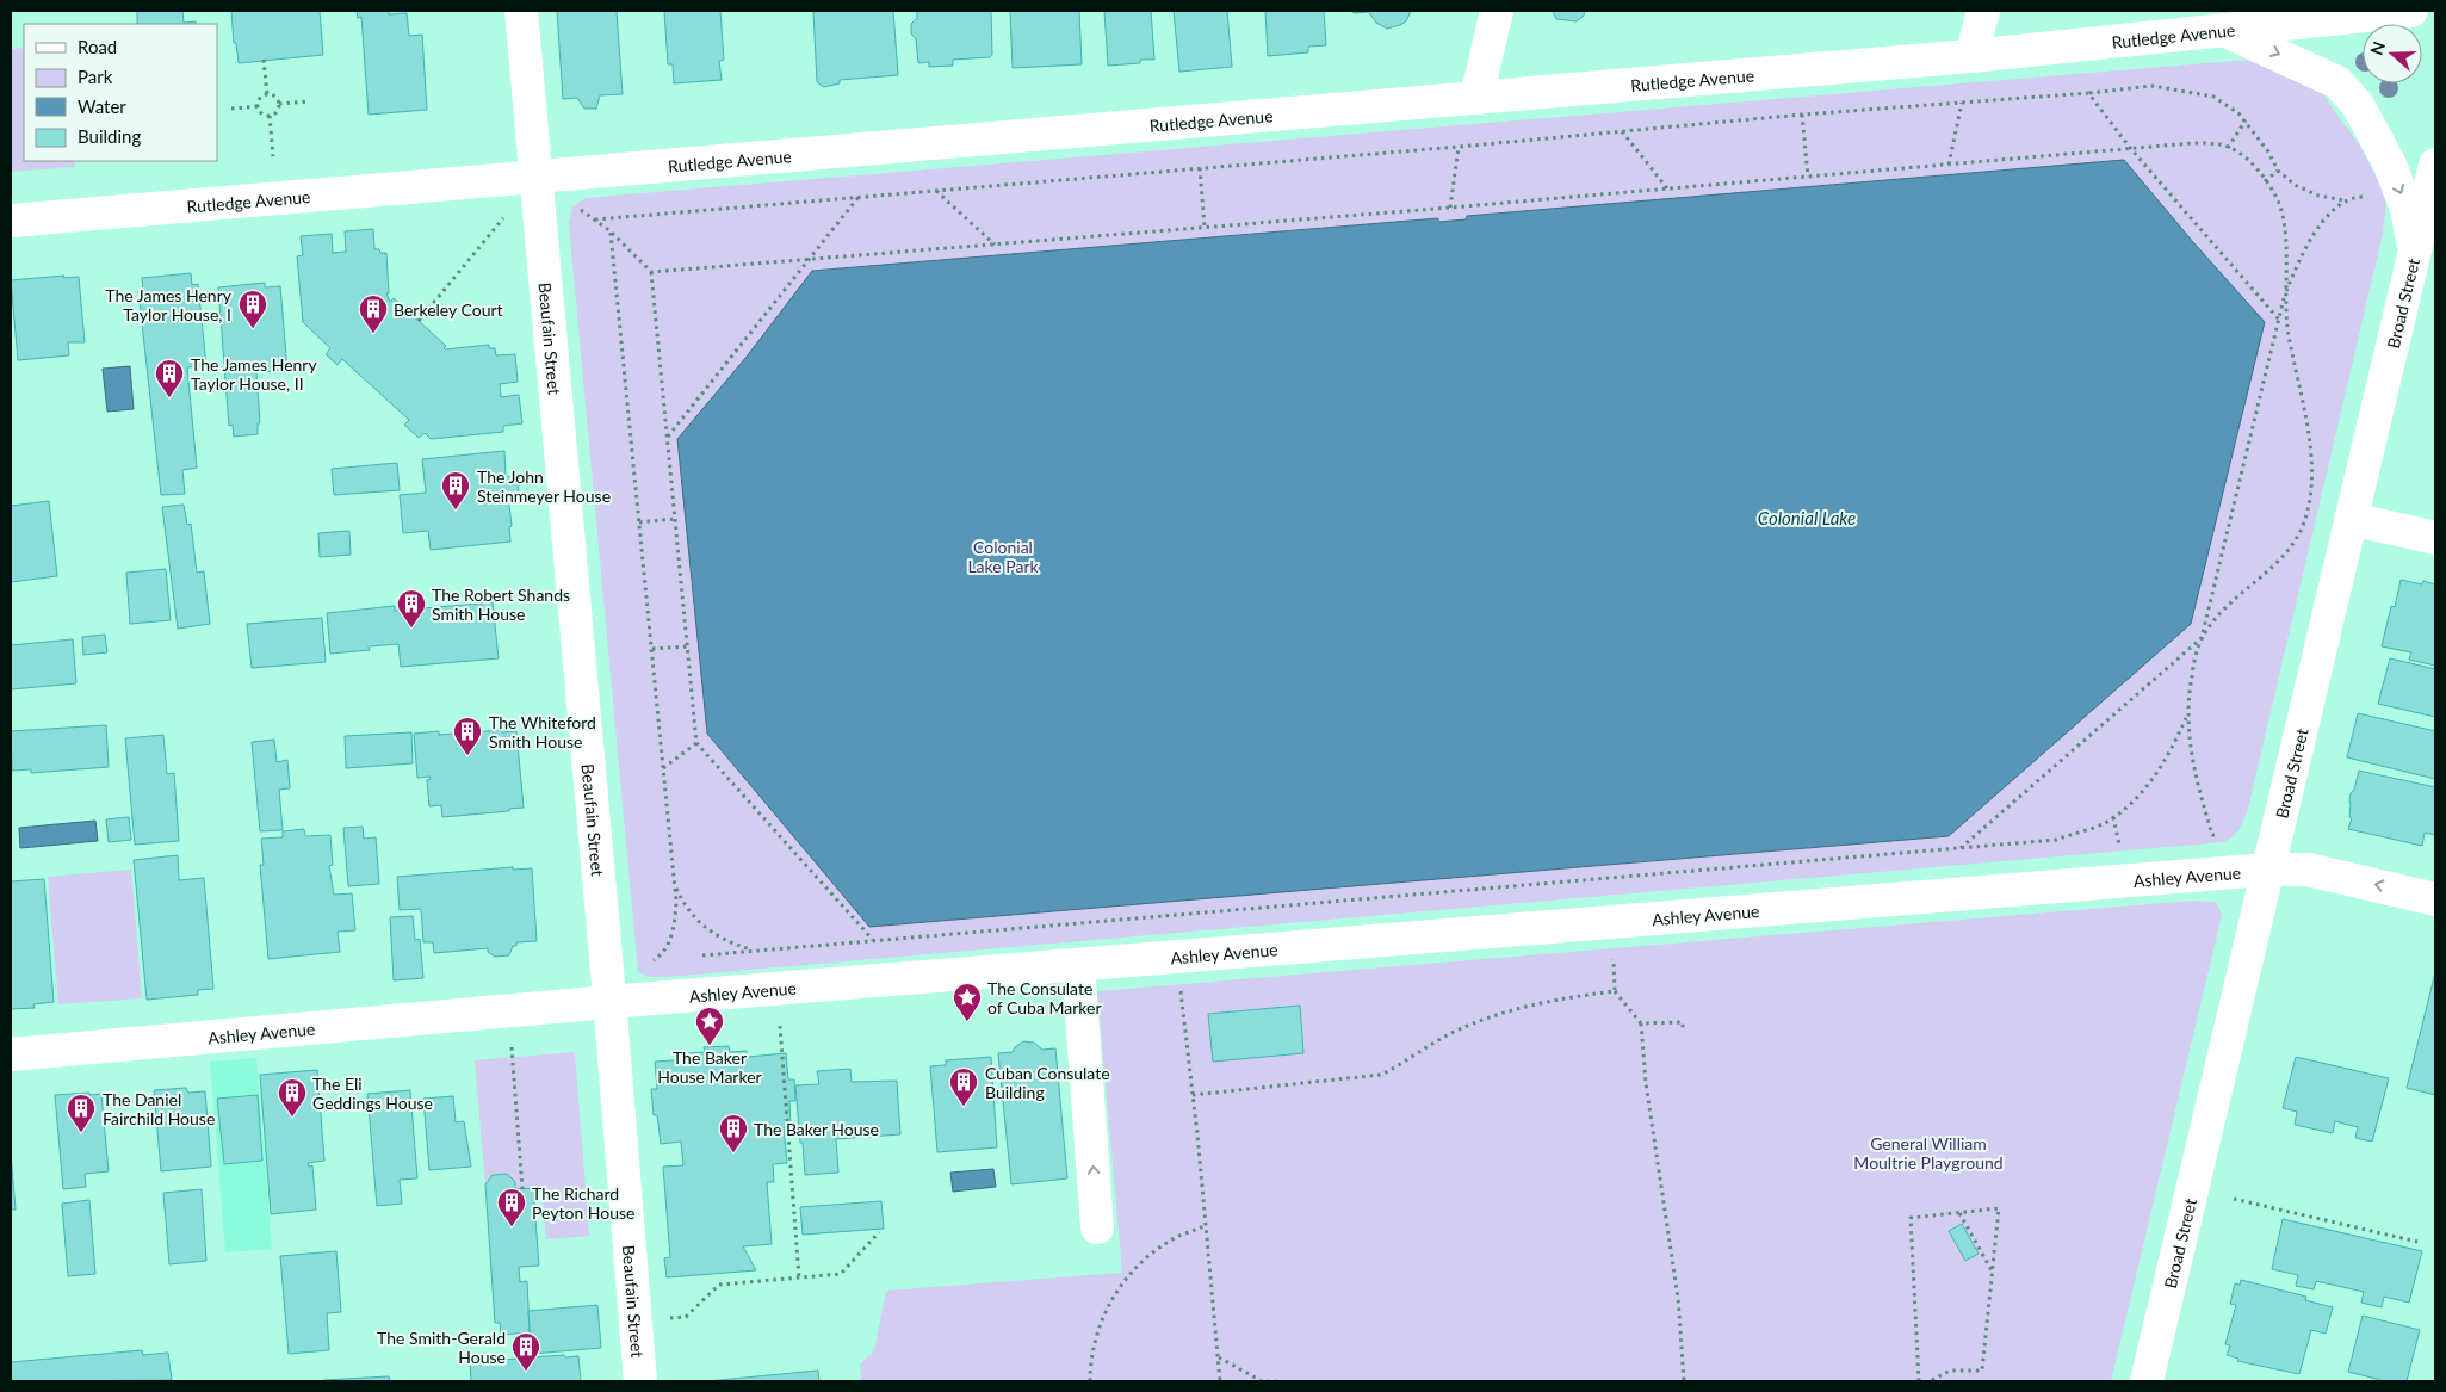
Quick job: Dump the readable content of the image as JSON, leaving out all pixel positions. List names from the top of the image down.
{
  "streets": {
    "street": [
      "Rutledge Avenue",
      "Broad Street",
      "Beaufain Street",
      "Ashley Avenue"
    ]
  },
  "crossings": [
    ["Rutledge Avenue", "Beaufain Street"],
    ["Broad Street", "Ashley Avenue"],
    ["Beaufain Street", "Ashley Avenue"]
  ],
  "water": ["Colonial Lake"],
  "parks": ["Colonial Lake Park", "General William Moultrie Playground"],
  "places": {
    "building": [
      "The James Henry Taylor House, I",
      "Berkeley Court",
      "The James Henry Taylor House, II",
      "The John Steinmeyer House",
      "The Robert Shands Smith House",
      "The Whiteford Smith House",
      "Cuban Consulate Building",
      "The Eli Geddings House",
      "The Daniel Fairchild House",
      "The Baker House",
      "The Richard Peyton House",
      "The Smith-Gerald House"
    ],
    "place": ["The Consulate of Cuba Marker", "The Baker House Marker"]
  },
  "legend": [
    "Road",
    "Park",
    "Water",
    "Building"
  ],
  "north": "left"
}
